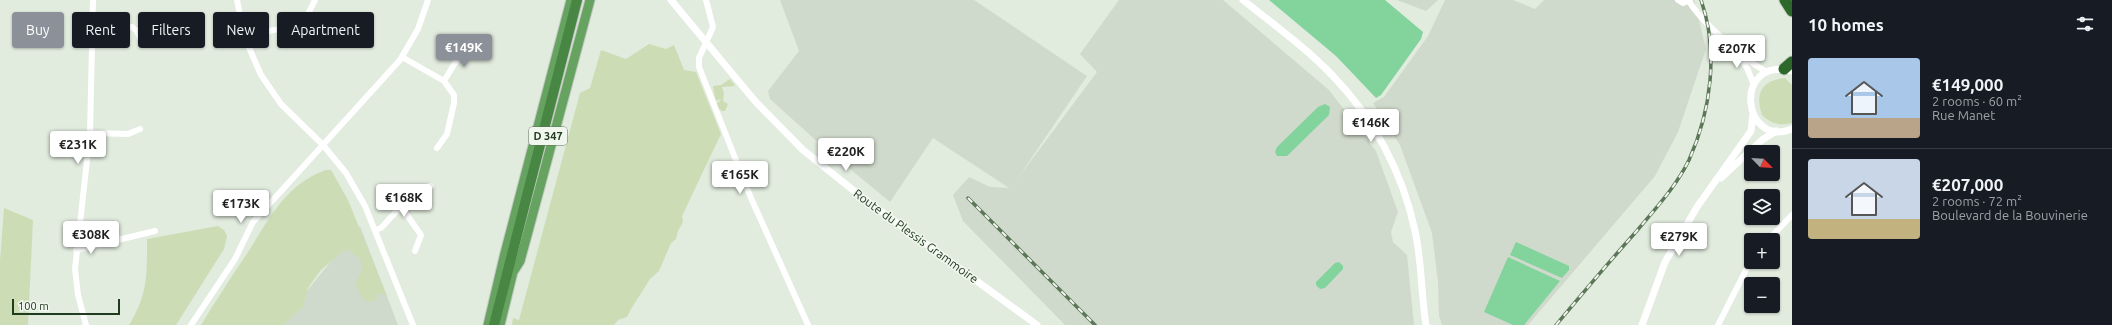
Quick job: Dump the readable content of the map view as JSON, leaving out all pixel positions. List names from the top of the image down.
{
  "streets": {
    "highway": ["D 347"],
    "street": ["Route du Plessis Grammoire"]
  },
  "scale_bar": "100 m",
  "north": "bottom right",
  "page": {
    "heading": "10 homes",
    "chip": [
      "Buy",
      "Rent",
      "Filters",
      "New",
      "Apartment"
    ],
    "price": [
      "€149K",
      "€207K",
      "€146K",
      "€231K",
      "€220K",
      "€165K",
      "€168K",
      "€173K",
      "€308K",
      "€279K"
    ],
    "list": [
      {
        "name": "€149,000",
        "note": "2 rooms · 60 m² · Rue Manet"
      },
      {
        "name": "€207,000",
        "note": "2 rooms · 72 m² · Boulevard de la Bouvinerie"
      }
    ],
    "map_buttons": ["+", "−"],
    "scale": "100 m"
  }
}
